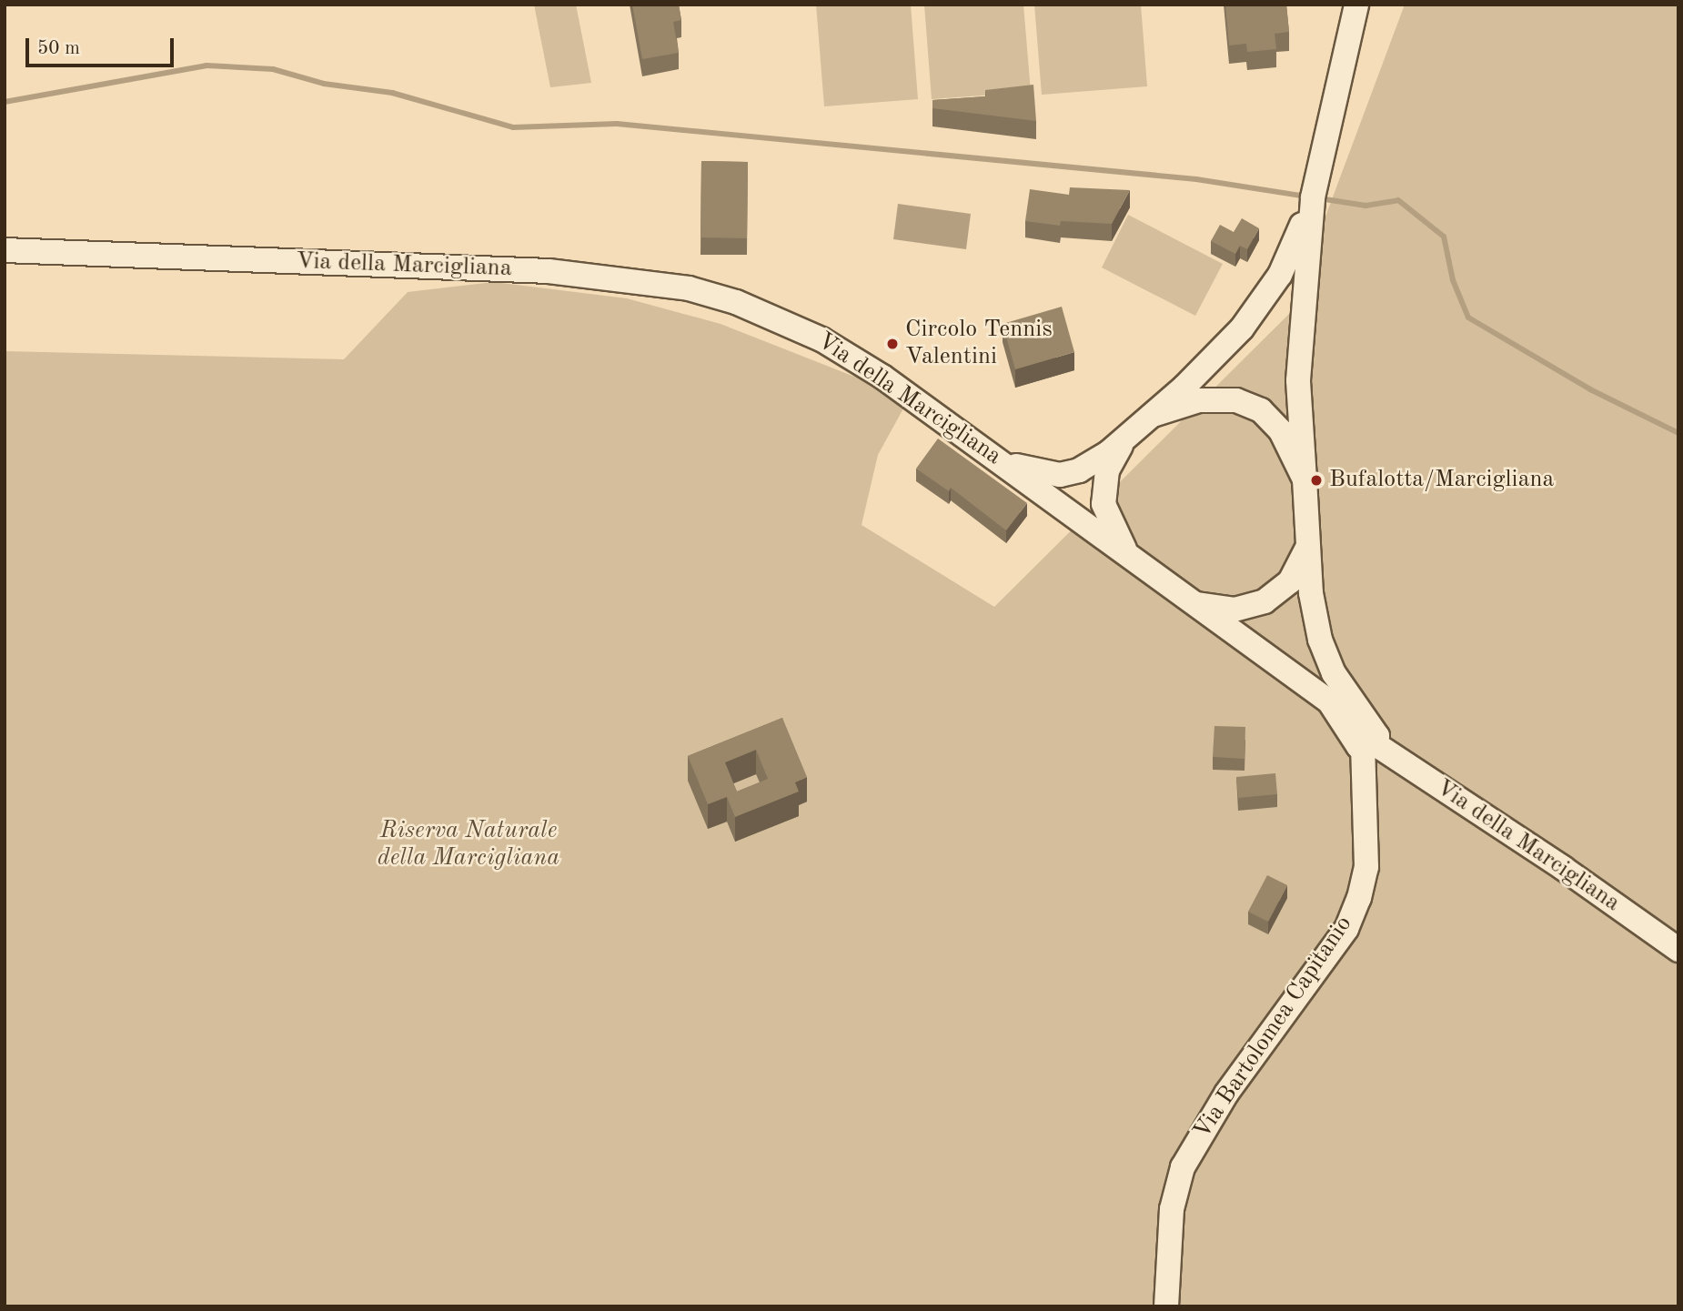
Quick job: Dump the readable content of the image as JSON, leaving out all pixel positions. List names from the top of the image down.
{
  "streets": {
    "street": ["Via della Marcigliana", "Via Bartolomea Capitanio"]
  },
  "crossings": [
    ["Via della Marcigliana", "Via Bartolomea Capitanio"]
  ],
  "parks": ["Riserva Naturale della Marcigliana"],
  "places": ["Circolo Tennis Valentini", "Bufalotta/Marcigliana"],
  "scale_bar": "50 m"
}
